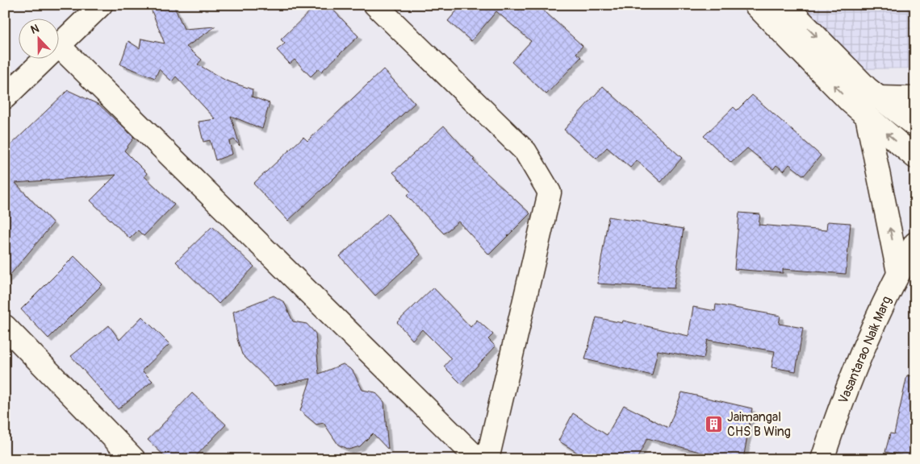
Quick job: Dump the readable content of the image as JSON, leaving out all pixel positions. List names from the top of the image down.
{
  "streets": {
    "street": ["Vasantarao Naik Marg"]
  },
  "places": {
    "building": ["Jaimangal CHS B Wing"]
  },
  "north": "top"
}
